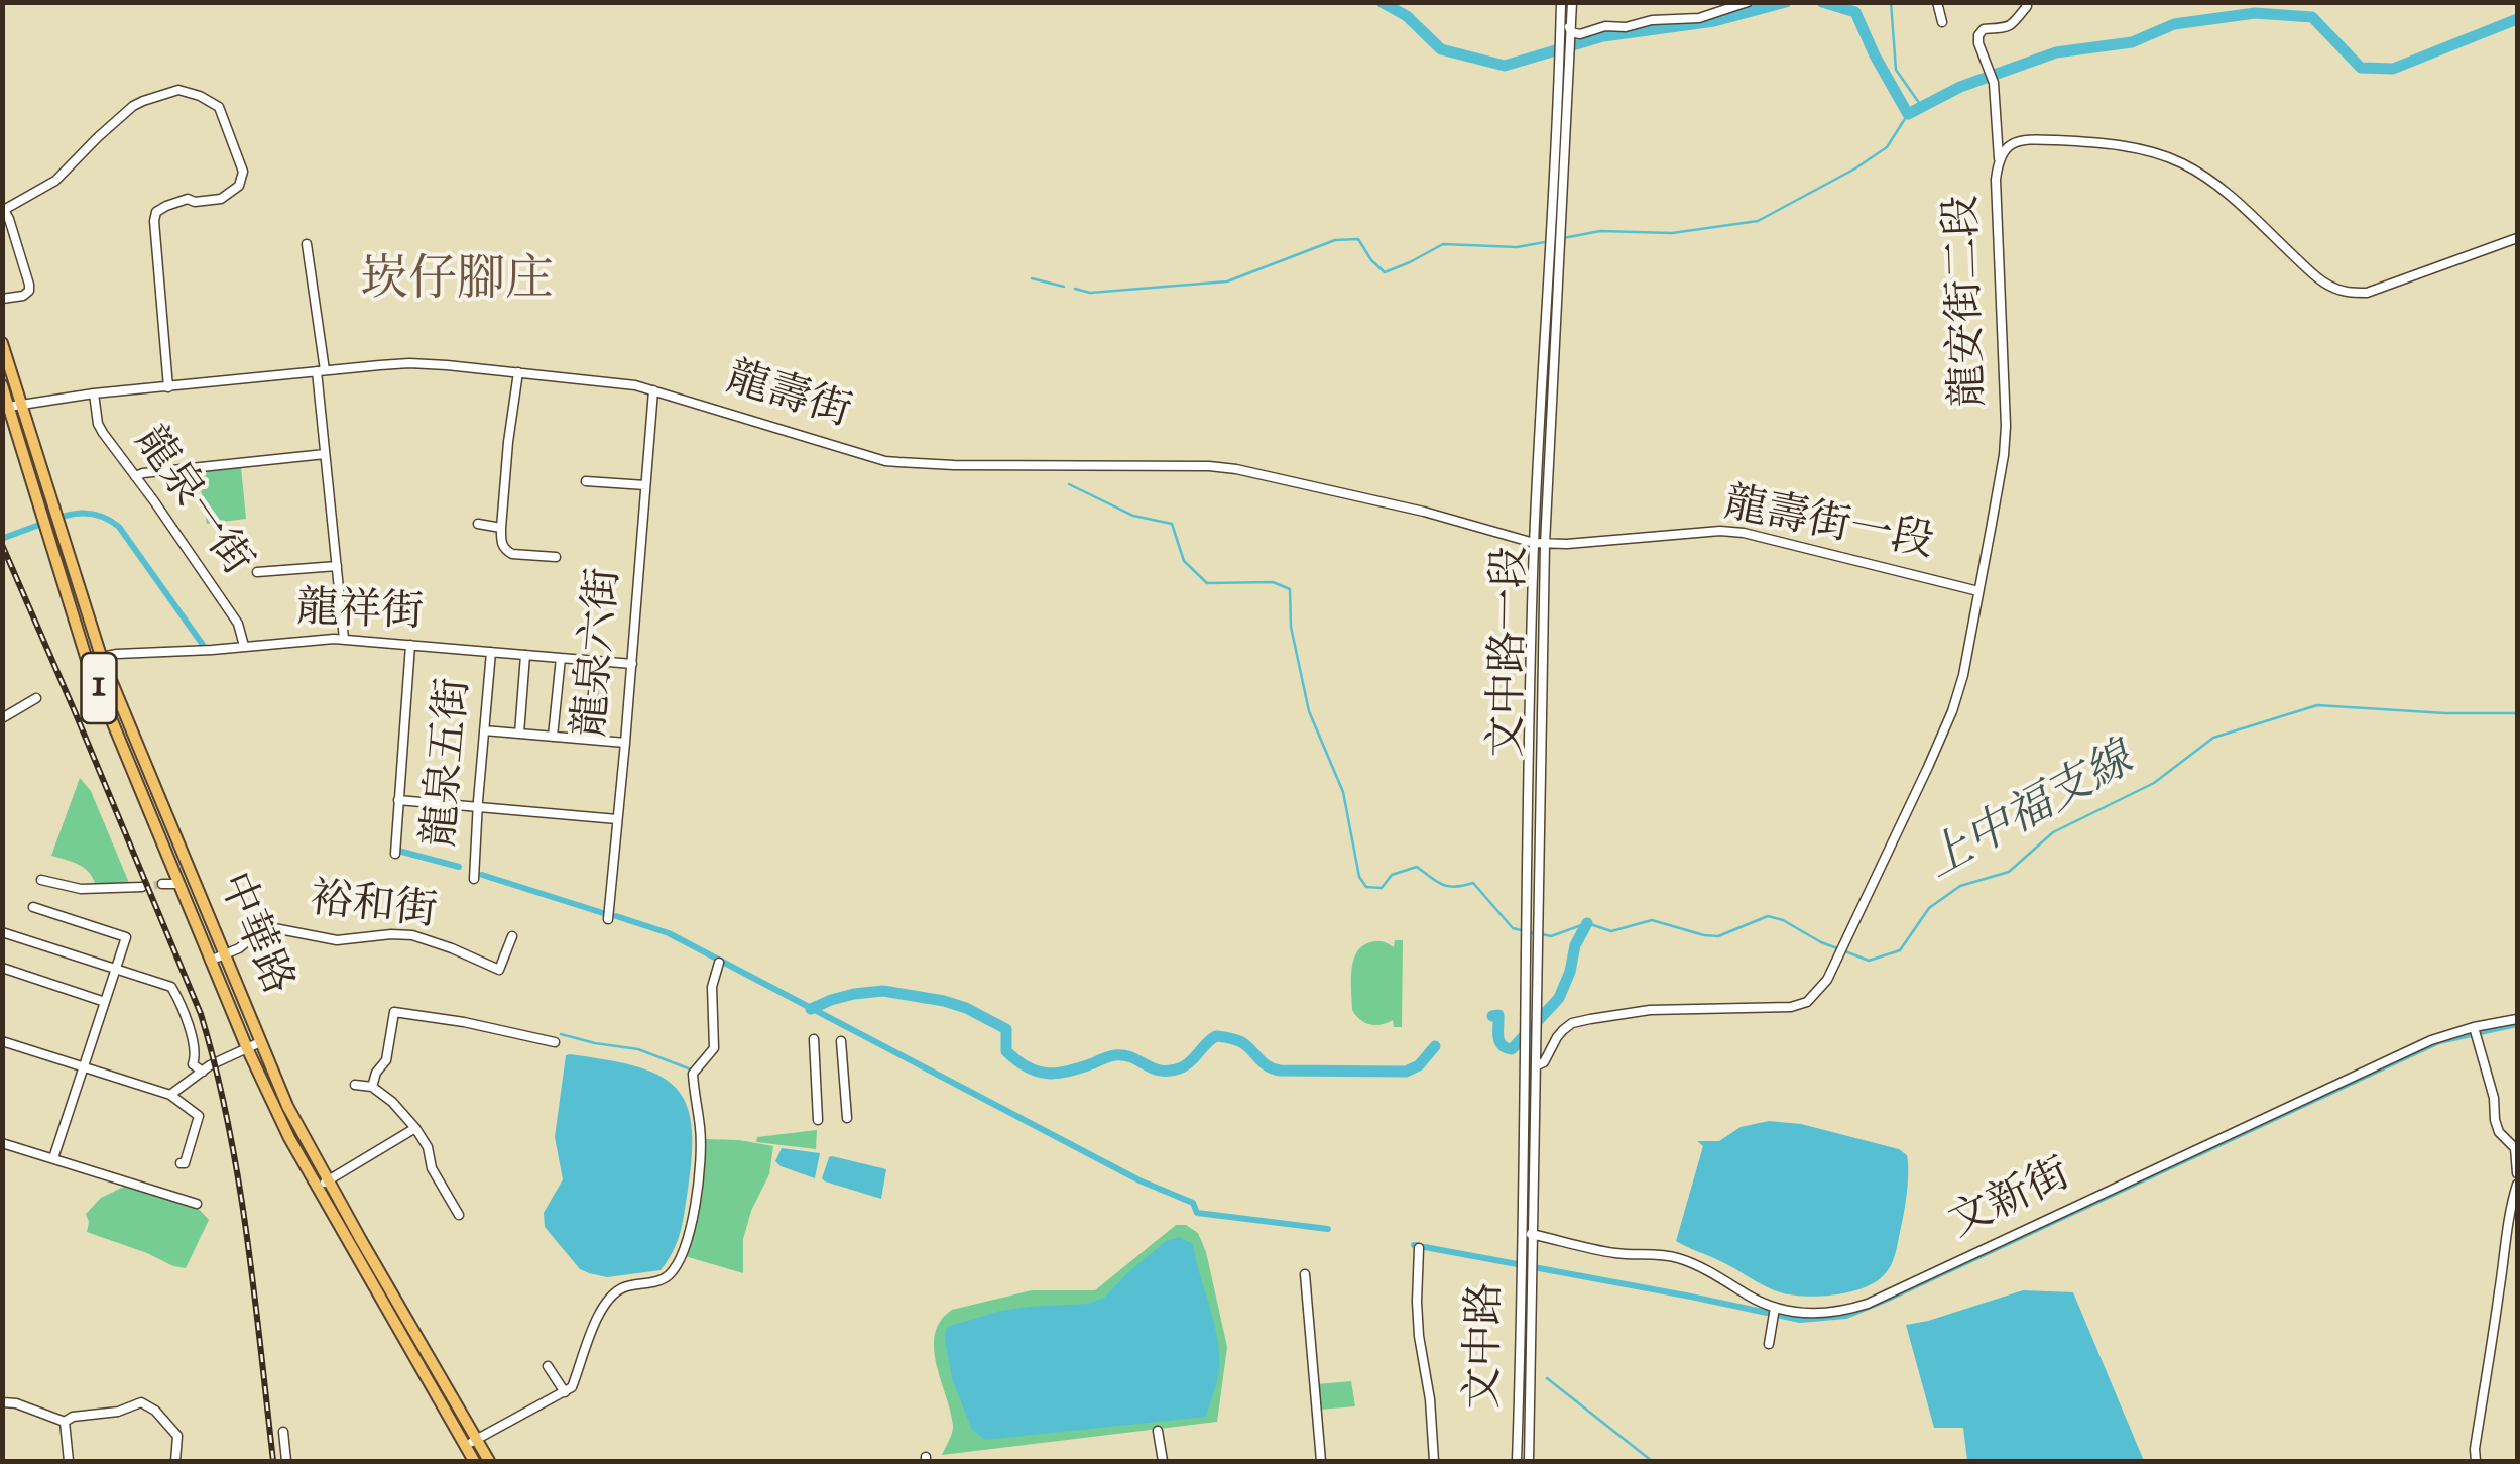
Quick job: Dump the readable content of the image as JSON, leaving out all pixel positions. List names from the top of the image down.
{
  "streets": {
    "main road": ["1", "中華路"],
    "street": [
      "龍安街二段",
      "龍壽街",
      "龍泉一街",
      "龍壽街一段",
      "龍祥街",
      "文中路一段",
      "龍泉六街",
      "龍泉五街",
      "裕和街",
      "文新街",
      "文中路"
    ]
  },
  "crossings": [
    ["龍安街二段", "龍壽街一段"],
    ["龍安街二段", "文中路一段"],
    ["龍壽街", "龍泉一街"],
    ["龍壽街", "龍壽街一段"],
    ["龍壽街", "文中路一段"],
    ["龍壽街", "龍泉六街"],
    ["龍壽街", "1"],
    ["龍壽街", "中華路"],
    ["龍泉一街", "龍祥街"],
    ["龍壽街一段", "文中路一段"],
    ["龍祥街", "龍泉六街"],
    ["龍祥街", "龍泉五街"],
    ["龍祥街", "中華路"],
    ["文中路一段", "文新街"],
    ["文中路一段", "文中路"],
    ["1", "中華路"],
    ["裕和街", "中華路"],
    ["文新街", "文中路"]
  ],
  "districts": ["崁仔腳庄"],
  "water": ["上中福支線"]
}
